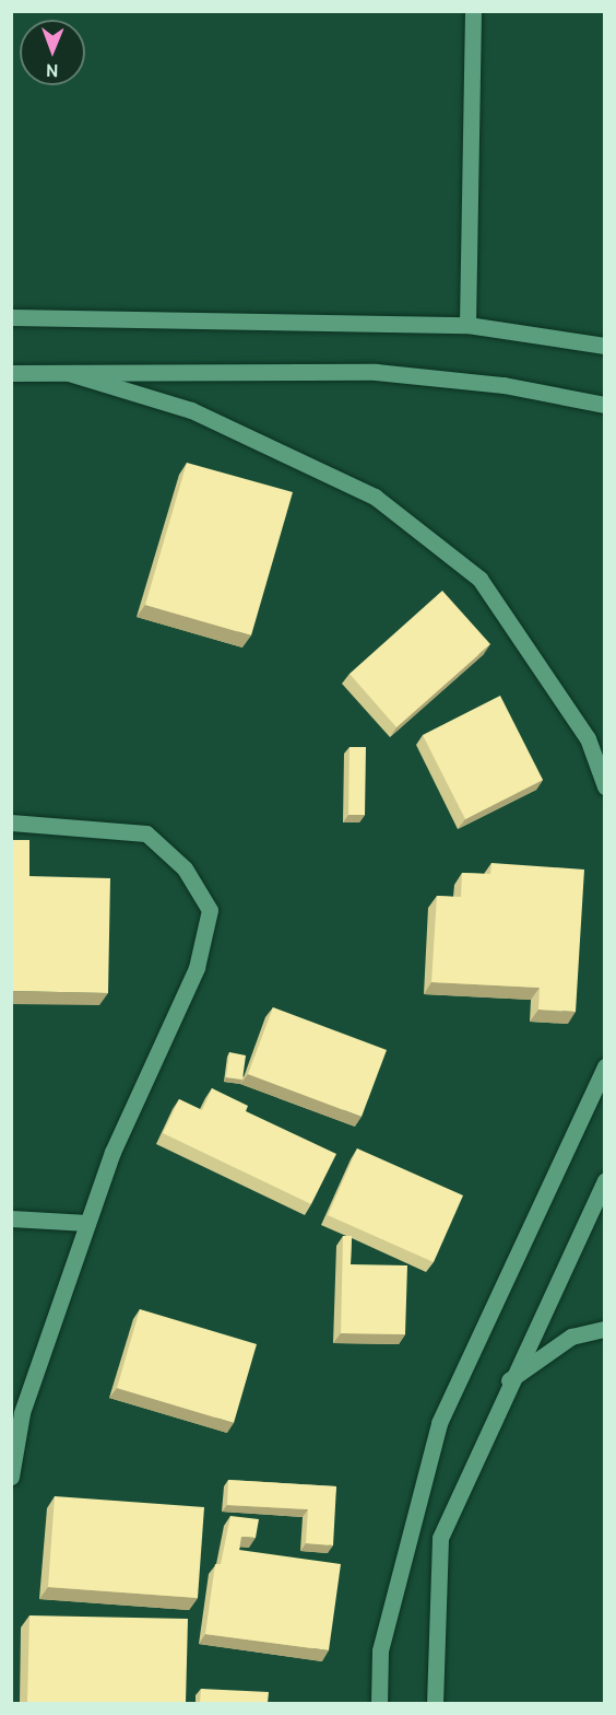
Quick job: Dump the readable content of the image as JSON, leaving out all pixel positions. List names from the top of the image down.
{
  "north": "bottom"
}
